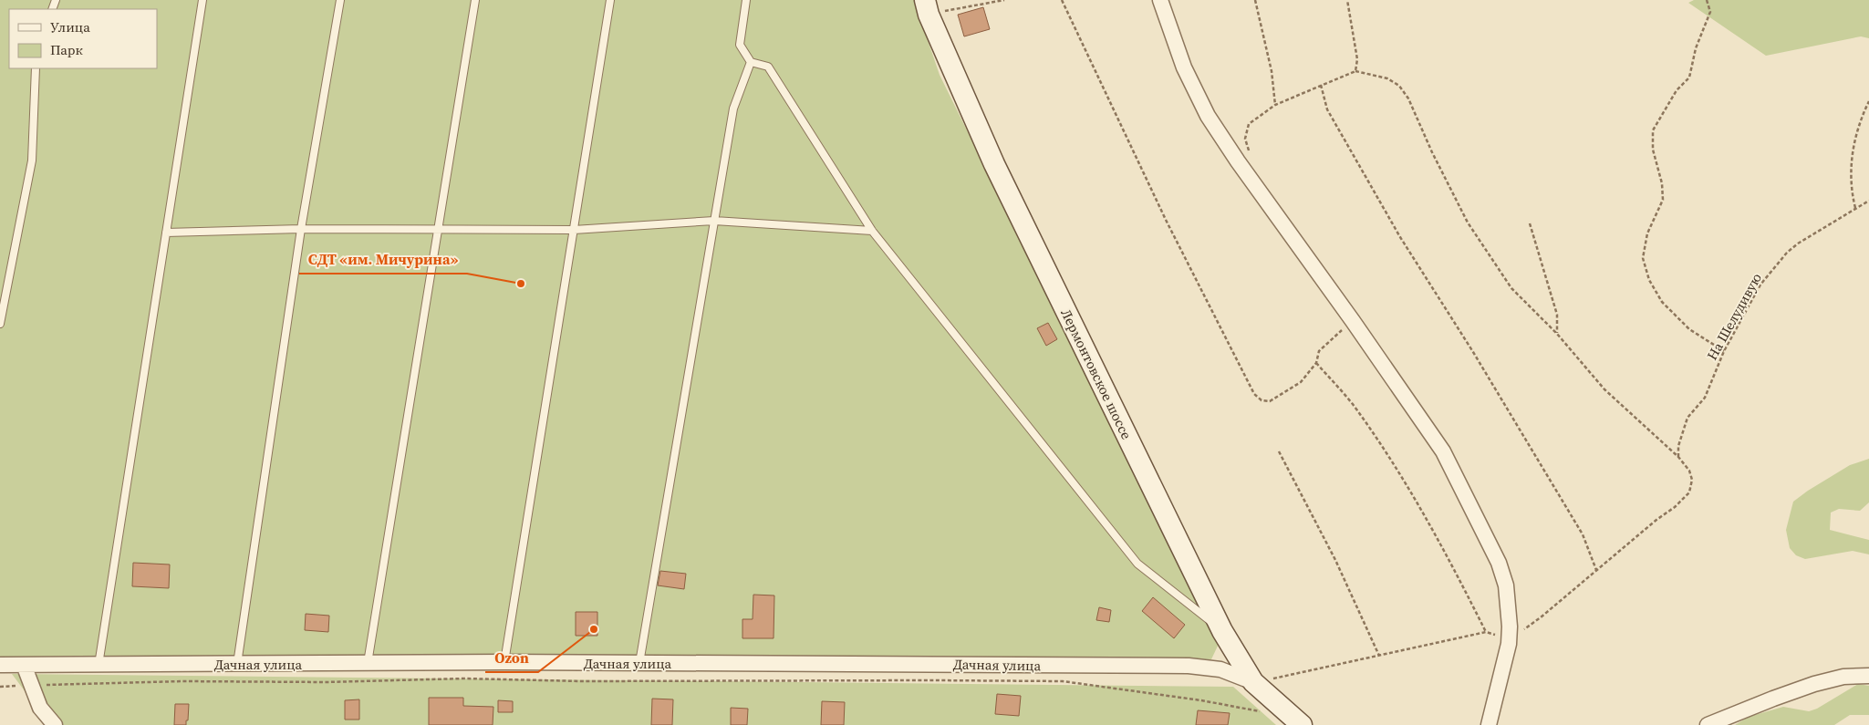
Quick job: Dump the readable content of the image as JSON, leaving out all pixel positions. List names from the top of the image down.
{
  "streets": {
    "street": ["Лермонтовское шоссе", "Дачная улица"],
    "path": ["На Шелудивую"]
  },
  "crossings": [
    ["Лермонтовское шоссе", "Дачная улица"]
  ],
  "places": ["СДТ «им. Мичурина»", "Ozon"],
  "legend": ["Улица", "Парк"]
}
